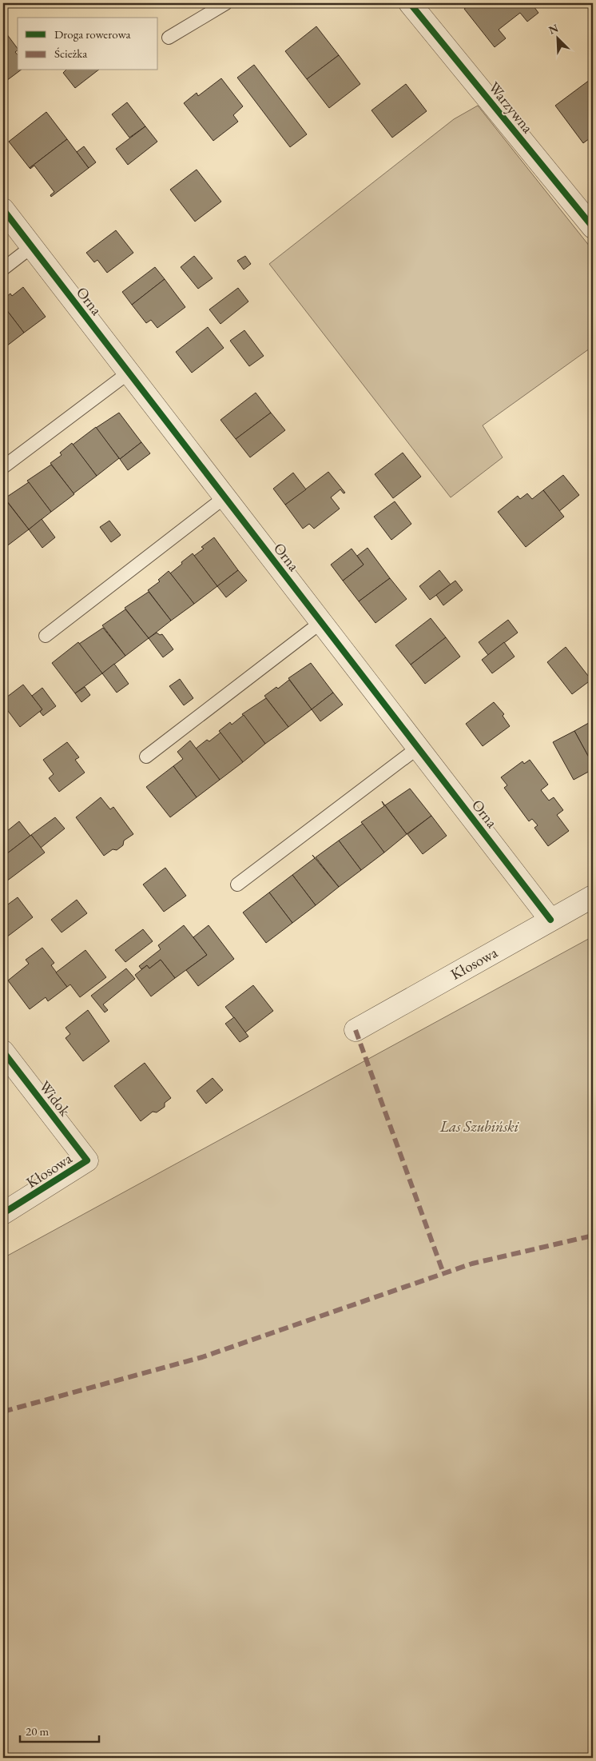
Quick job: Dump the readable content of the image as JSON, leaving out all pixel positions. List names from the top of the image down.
{
  "streets": {
    "street": [
      "Warzywna",
      "Orna",
      "Kłosowa",
      "Widok"
    ]
  },
  "crossings": [
    ["Orna", "Kłosowa"],
    ["Kłosowa", "Widok"]
  ],
  "parks": ["Las Szubiński"],
  "legend": ["Droga rowerowa", "Ścieżka"],
  "scale_bar": "20 m",
  "north": "top left"
}
